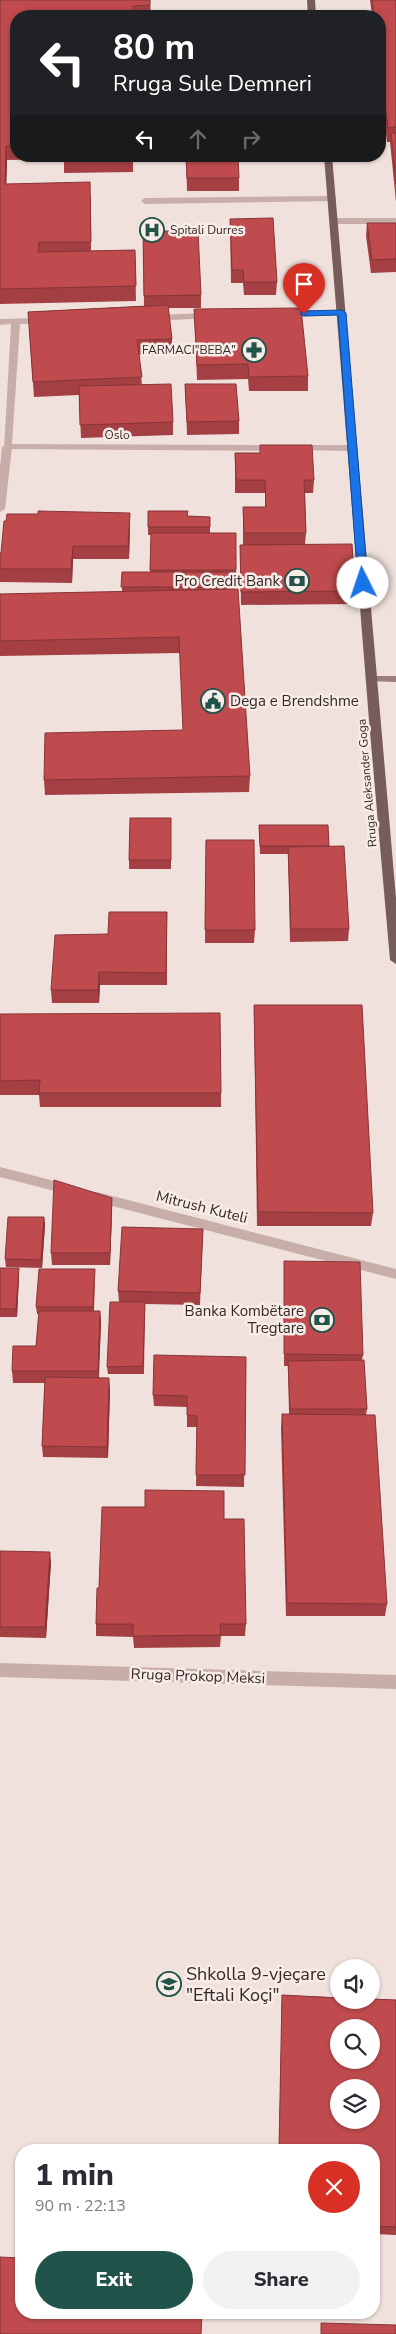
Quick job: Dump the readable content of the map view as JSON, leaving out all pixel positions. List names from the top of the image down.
{
  "streets": {
    "main road": ["Rruga Aleksander Goga"],
    "street": ["Oslo", "Mitrush Kuteli", "Rruga Prokop Meksi"]
  },
  "crossings": [
    ["Oslo", "Rruga Aleksander Goga"]
  ],
  "places": {
    "hospital": ["Spitali Durres"],
    "pharmacy": ["FARMACI\"BEBA\""],
    "bank": ["Pro Credit Bank", "Banka Kombëtare Tregtare"],
    "public building": ["Dega e Brendshme"],
    "school or university": ["Shkolla 9-vjeçare \"Eftali Koçi\""]
  },
  "page": {
    "turn": ["80 m", "Rruga Sule Demneri"],
    "heading": ["1 min", "90 m · 22:13"],
    "buttons": ["Exit", "Share"]
  }
}
